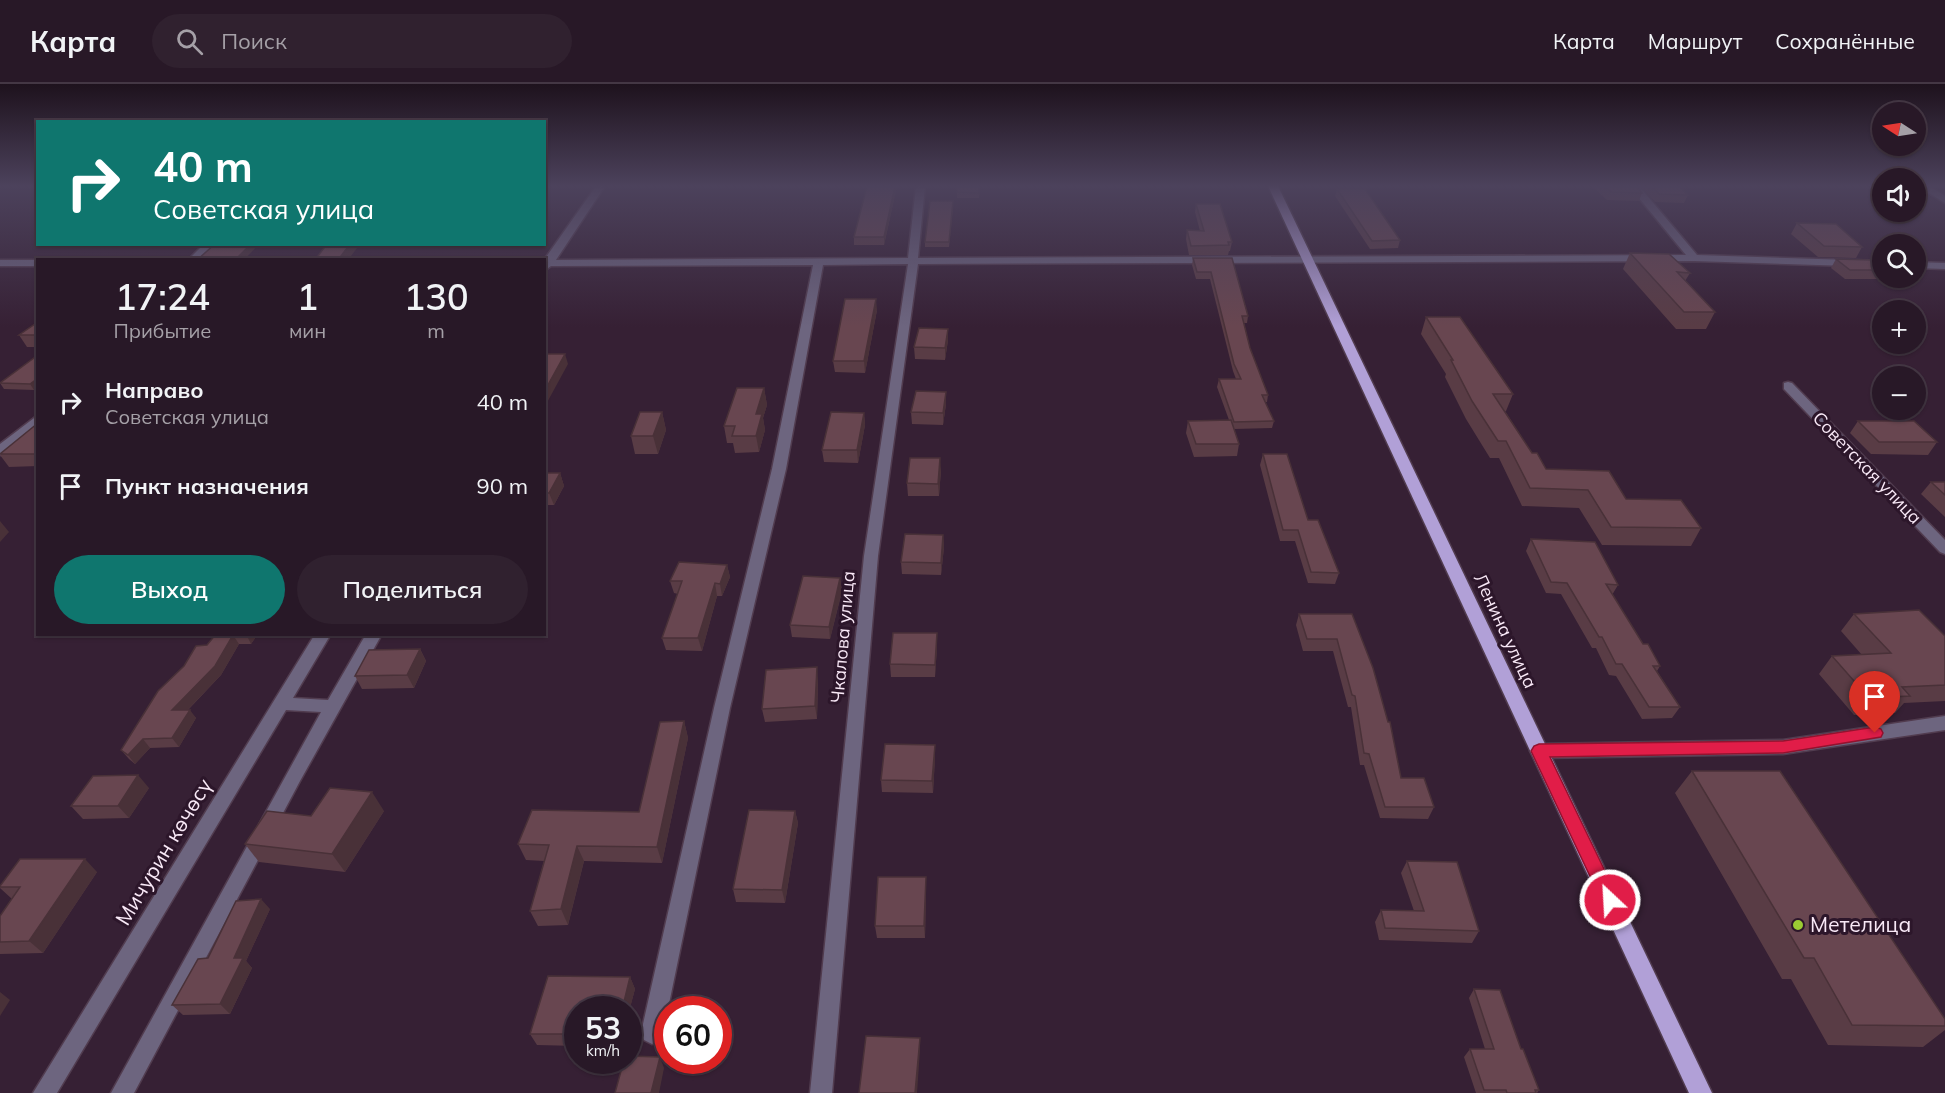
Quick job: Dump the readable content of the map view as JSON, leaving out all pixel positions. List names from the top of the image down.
{
  "streets": {
    "main road": ["Ленина улица"],
    "street": ["Советская улица", "Чкалова улица", "Мичурин көчөсү"]
  },
  "places": ["Метелица"],
  "north": "left",
  "page": {
    "header": "Карта",
    "search": "Поиск",
    "nav": ["Карта", "Маршрут", "Сохранённые"],
    "map_buttons": ["+", "−"],
    "turn": ["40 m", "Советская улица"],
    "eta": [
      "17:24",
      "Прибытие",
      "1",
      "мин",
      "130",
      "m"
    ],
    "list": [
      {
        "name": "Направо",
        "note": "Советская улица",
        "value": "40 m"
      },
      {
        "name": "Пункт назначения",
        "value": "90 m"
      }
    ],
    "buttons": ["Выход", "Поделиться"],
    "speed": "53 km/h",
    "limit": "60"
  }
}
